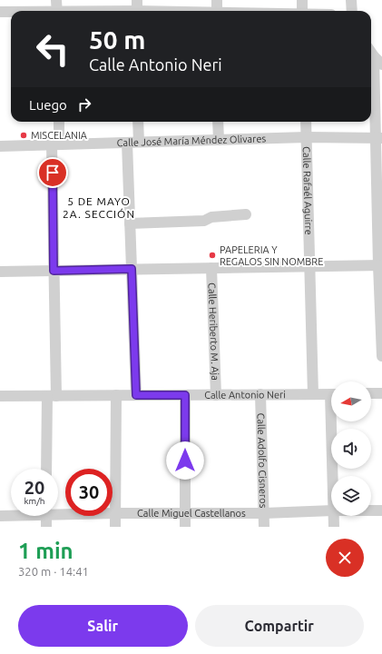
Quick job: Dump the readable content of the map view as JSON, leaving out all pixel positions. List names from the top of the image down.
{
  "streets": {
    "street": [
      "Calle José María Méndez Olivares",
      "Calle Rafaél Aguirre",
      "Calle Heriberto M. Aja",
      "Calle Antonio Neri",
      "Calle Adolfo Cisneros",
      "Calle Miguel Castellanos"
    ]
  },
  "crossings": [
    ["Calle José María Méndez Olivares", "Calle Rafaél Aguirre"],
    ["Calle Rafaél Aguirre", "Calle Antonio Neri"],
    ["Calle Heriberto M. Aja", "Calle Antonio Neri"],
    ["Calle Antonio Neri", "Calle Adolfo Cisneros"],
    ["Calle Adolfo Cisneros", "Calle Miguel Castellanos"]
  ],
  "districts": ["5 DE MAYO 2A. SECCIÓN"],
  "places": ["MISCELANIA", "PAPELERIA Y REGALOS SIN NOMBRE"],
  "north": "left",
  "page": {
    "turn": ["50 m", "Calle Antonio Neri"],
    "then": "Luego",
    "speed": "20 km/h",
    "limit": "30",
    "heading": ["1 min", "320 m · 14:41"],
    "buttons": ["Salir", "Compartir"]
  }
}
